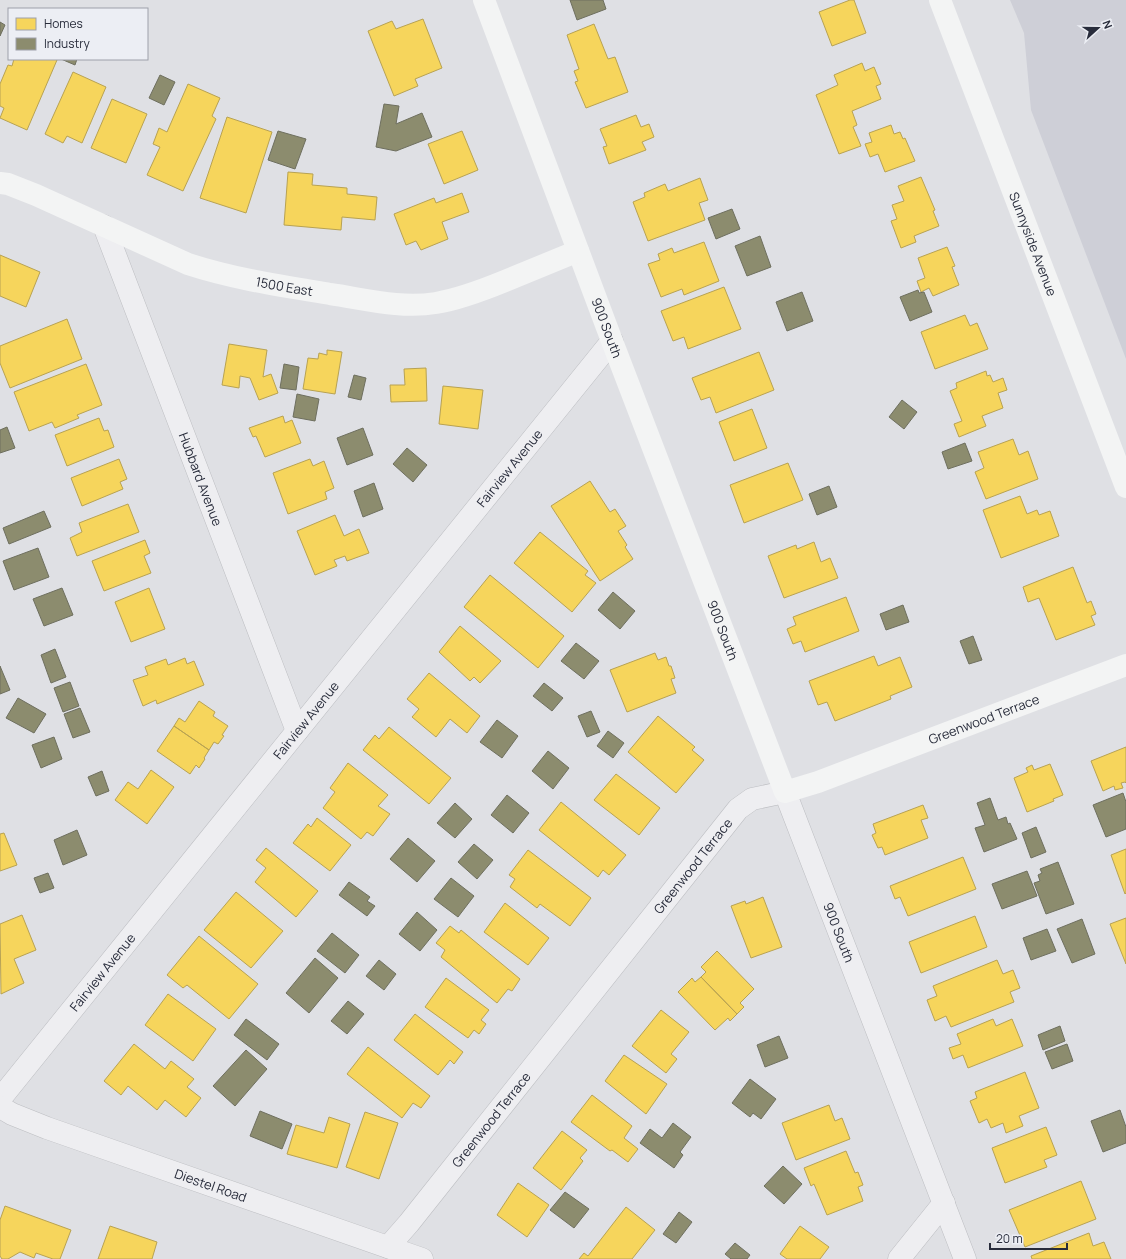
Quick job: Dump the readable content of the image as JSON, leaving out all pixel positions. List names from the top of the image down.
{
  "streets": {
    "street": [
      "Sunnyside Avenue",
      "1500 East",
      "900 South",
      "Fairview Avenue",
      "Hubbard Avenue",
      "Greenwood Terrace",
      "Diestel Road"
    ]
  },
  "crossings": [
    ["1500 East", "900 South"],
    ["1500 East", "Hubbard Avenue"],
    ["900 South", "Fairview Avenue"],
    ["900 South", "Greenwood Terrace"],
    ["Fairview Avenue", "Hubbard Avenue"],
    ["Greenwood Terrace", "Diestel Road"]
  ],
  "legend": ["Homes", "Industry"],
  "scale_bar": "20 m",
  "north": "right"
}
